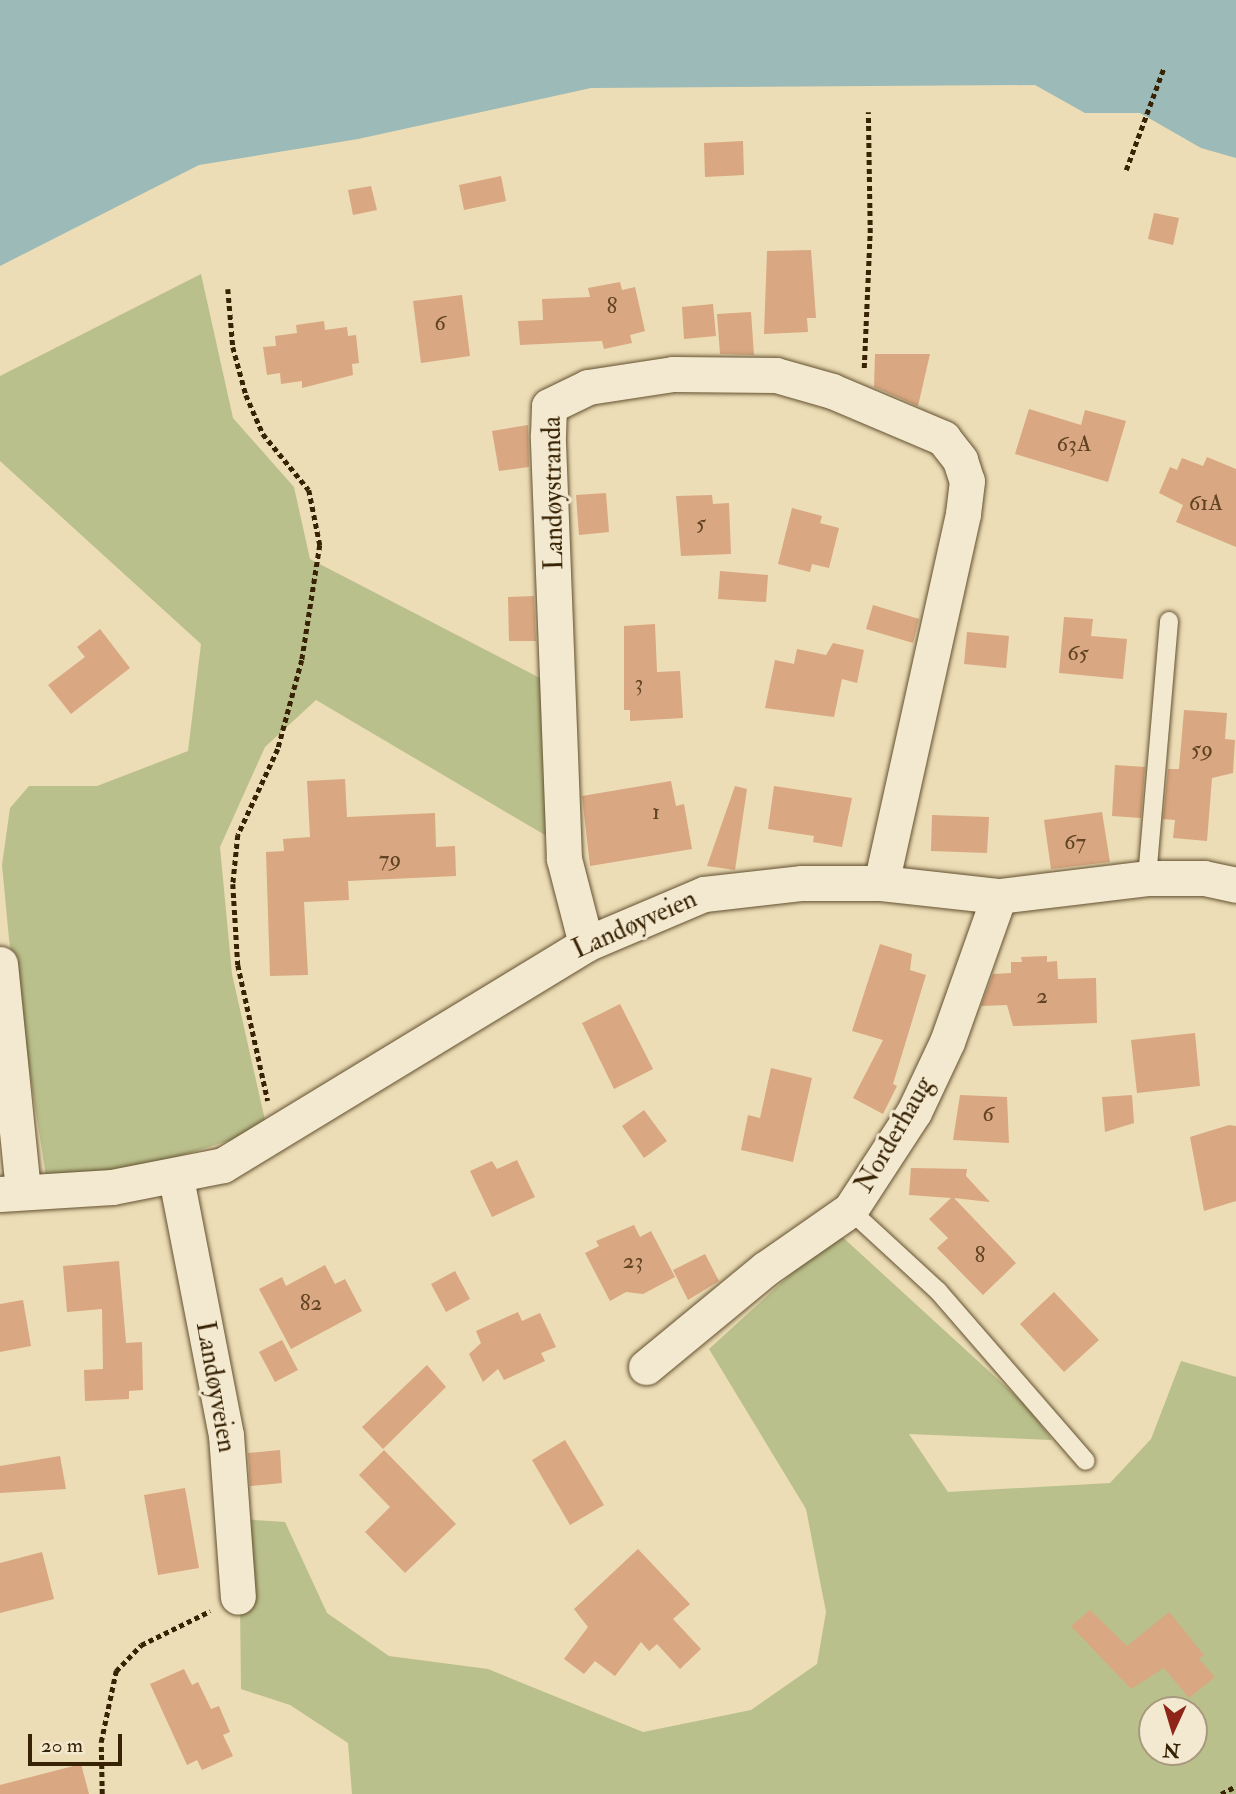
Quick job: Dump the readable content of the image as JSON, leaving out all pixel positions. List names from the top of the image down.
{
  "streets": {
    "street": ["Landøystranda", "Landøyveien", "Norderhaug"]
  },
  "crossings": [
    ["Landøystranda", "Landøyveien"],
    ["Landøyveien", "Norderhaug"]
  ],
  "house_numbers": [
    "8",
    "6",
    "63A",
    "61A",
    "5",
    "65",
    "3",
    "59",
    "1",
    "67",
    "79",
    "2",
    "6",
    "8",
    "23",
    "82"
  ],
  "scale_bar": "20 m",
  "north": "bottom"
}
